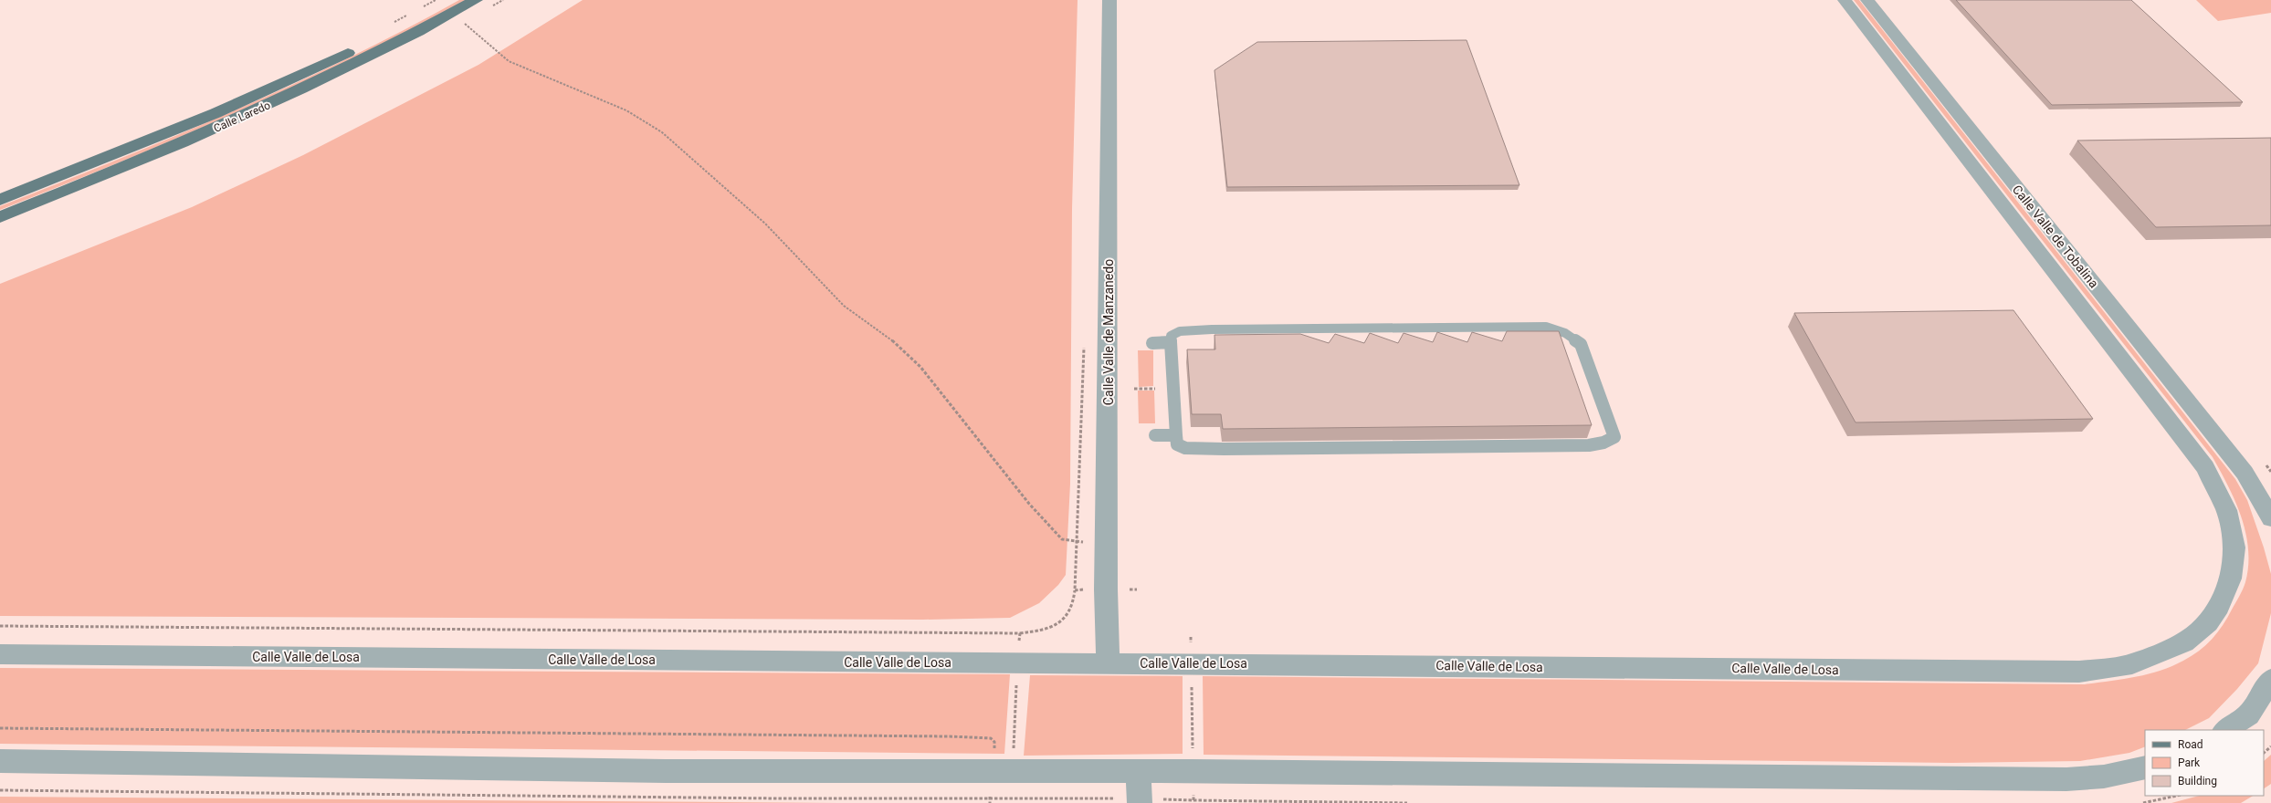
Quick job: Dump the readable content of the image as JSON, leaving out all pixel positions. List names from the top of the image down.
{
  "streets": {
    "main road": ["Calle Laredo"],
    "street": ["Calle Valle de Tobalina", "Calle Valle de Manzanedo", "Calle Valle de Losa"]
  },
  "crossings": [
    ["Calle Valle de Tobalina", "Calle Valle de Losa"],
    ["Calle Valle de Manzanedo", "Calle Valle de Losa"]
  ],
  "legend": ["Road", "Park", "Building"]
}
